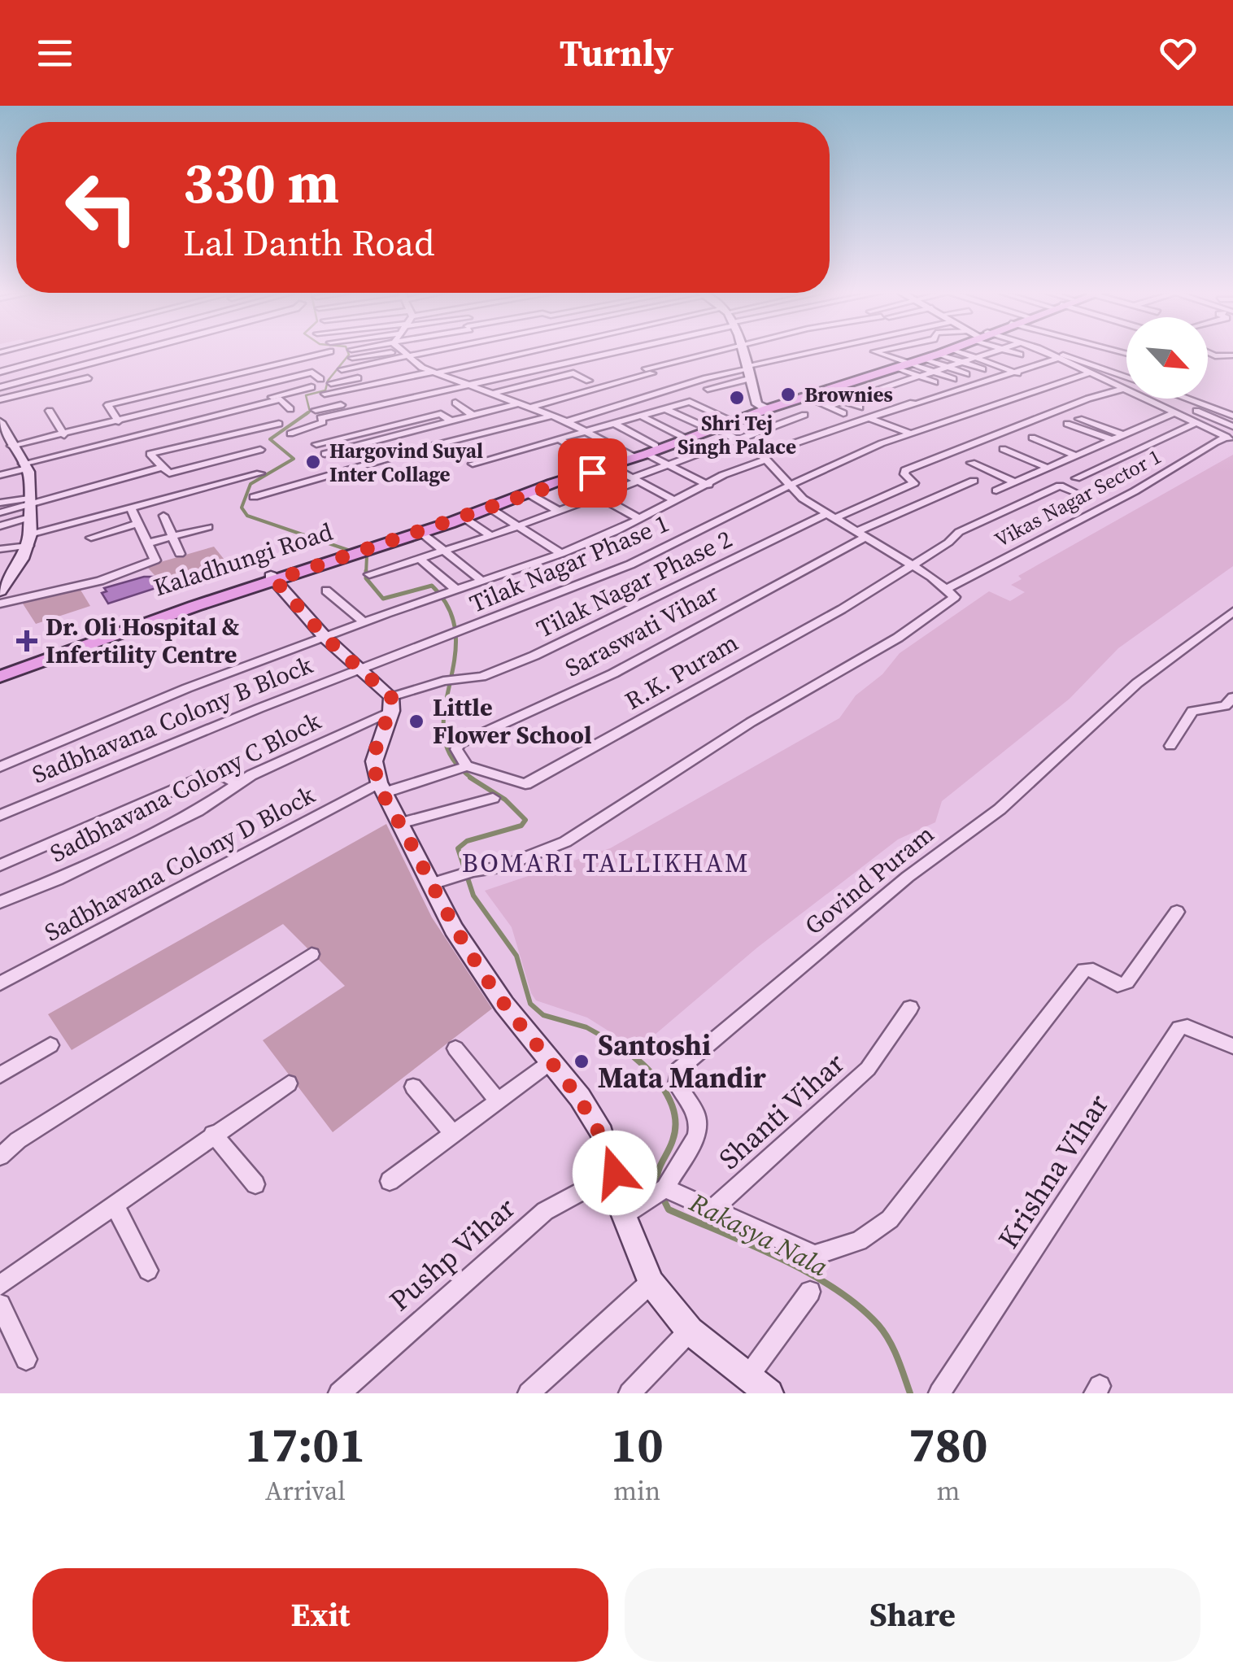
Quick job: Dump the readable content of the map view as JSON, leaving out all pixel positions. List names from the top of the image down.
{
  "streets": {
    "main road": ["Kaladhungi Road"],
    "street": [
      "Vikas Nagar Sector 1",
      "Tilak Nagar Phase 1",
      "Tilak Nagar Phase 2",
      "Saraswati Vihar",
      "R.K. Puram",
      "Sadbhavana Colony B Block",
      "Sadbhavana Colony C Block",
      "Sadbhavana Colony D Block",
      "Govind Puram",
      "Shanti Vihar",
      "Krishna Vihar",
      "Pushp Vihar"
    ]
  },
  "crossings": [
    ["Tilak Nagar Phase 1", "Sadbhavana Colony B Block"],
    ["Tilak Nagar Phase 2", "Sadbhavana Colony C Block"],
    ["Saraswati Vihar", "R.K. Puram"]
  ],
  "districts": ["BOMARI TALLIKHAM"],
  "water": ["Rakasya Nala"],
  "places": {
    "other": [
      "Brownies",
      "Shri Tej Singh Palace",
      "Hargovind Suyal Inter Collage",
      "Little Flower School",
      "Santoshi Mata Mandir"
    ],
    "health": ["Dr. Oli Hospital & Infertility Centre"]
  },
  "north": "bottom right",
  "page": {
    "header": "Turnly",
    "turn": ["330 m", "Lal Danth Road"],
    "eta": [
      "17:01",
      "Arrival",
      "10",
      "min",
      "780",
      "m"
    ],
    "buttons": ["Exit", "Share"]
  }
}
